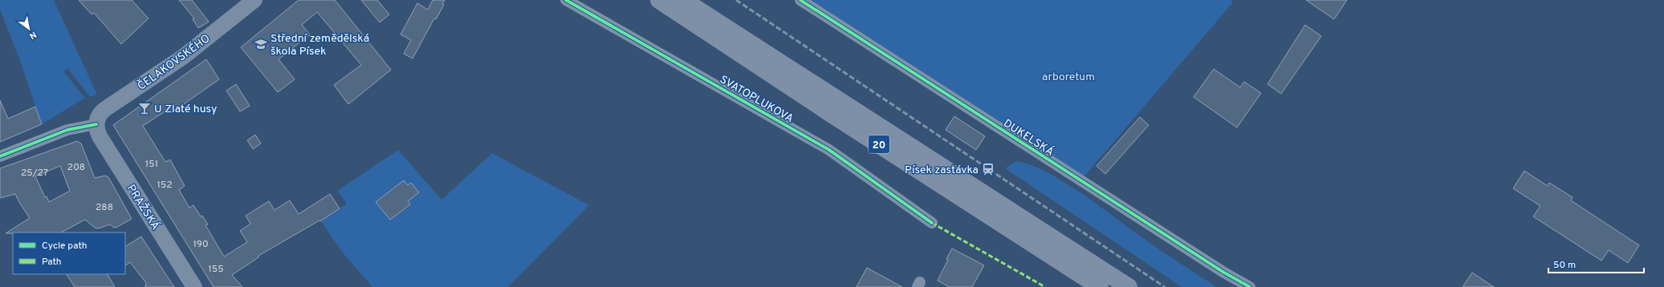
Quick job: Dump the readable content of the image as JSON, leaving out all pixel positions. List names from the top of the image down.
{
  "streets": {
    "highway": ["20"],
    "main road": ["ČELAKOVSKÉHO", "PRAŽSKÁ"],
    "street": ["SVATOPLUKOVA", "DUKELSKÁ"]
  },
  "crossings": [
    ["ČELAKOVSKÉHO", "PRAŽSKÁ"]
  ],
  "parks": ["arboretum"],
  "places": {
    "school or university": ["Střední zemědělská škola Písek"],
    "bar": ["U Zlaté husy"],
    "station": ["Písek zastávka"]
  },
  "house_numbers": [
    "151",
    "208",
    "25/27",
    "152",
    "288",
    "190",
    "155"
  ],
  "legend": ["Cycle path", "Path"],
  "scale_bar": "50 m",
  "north": "bottom right"
}
